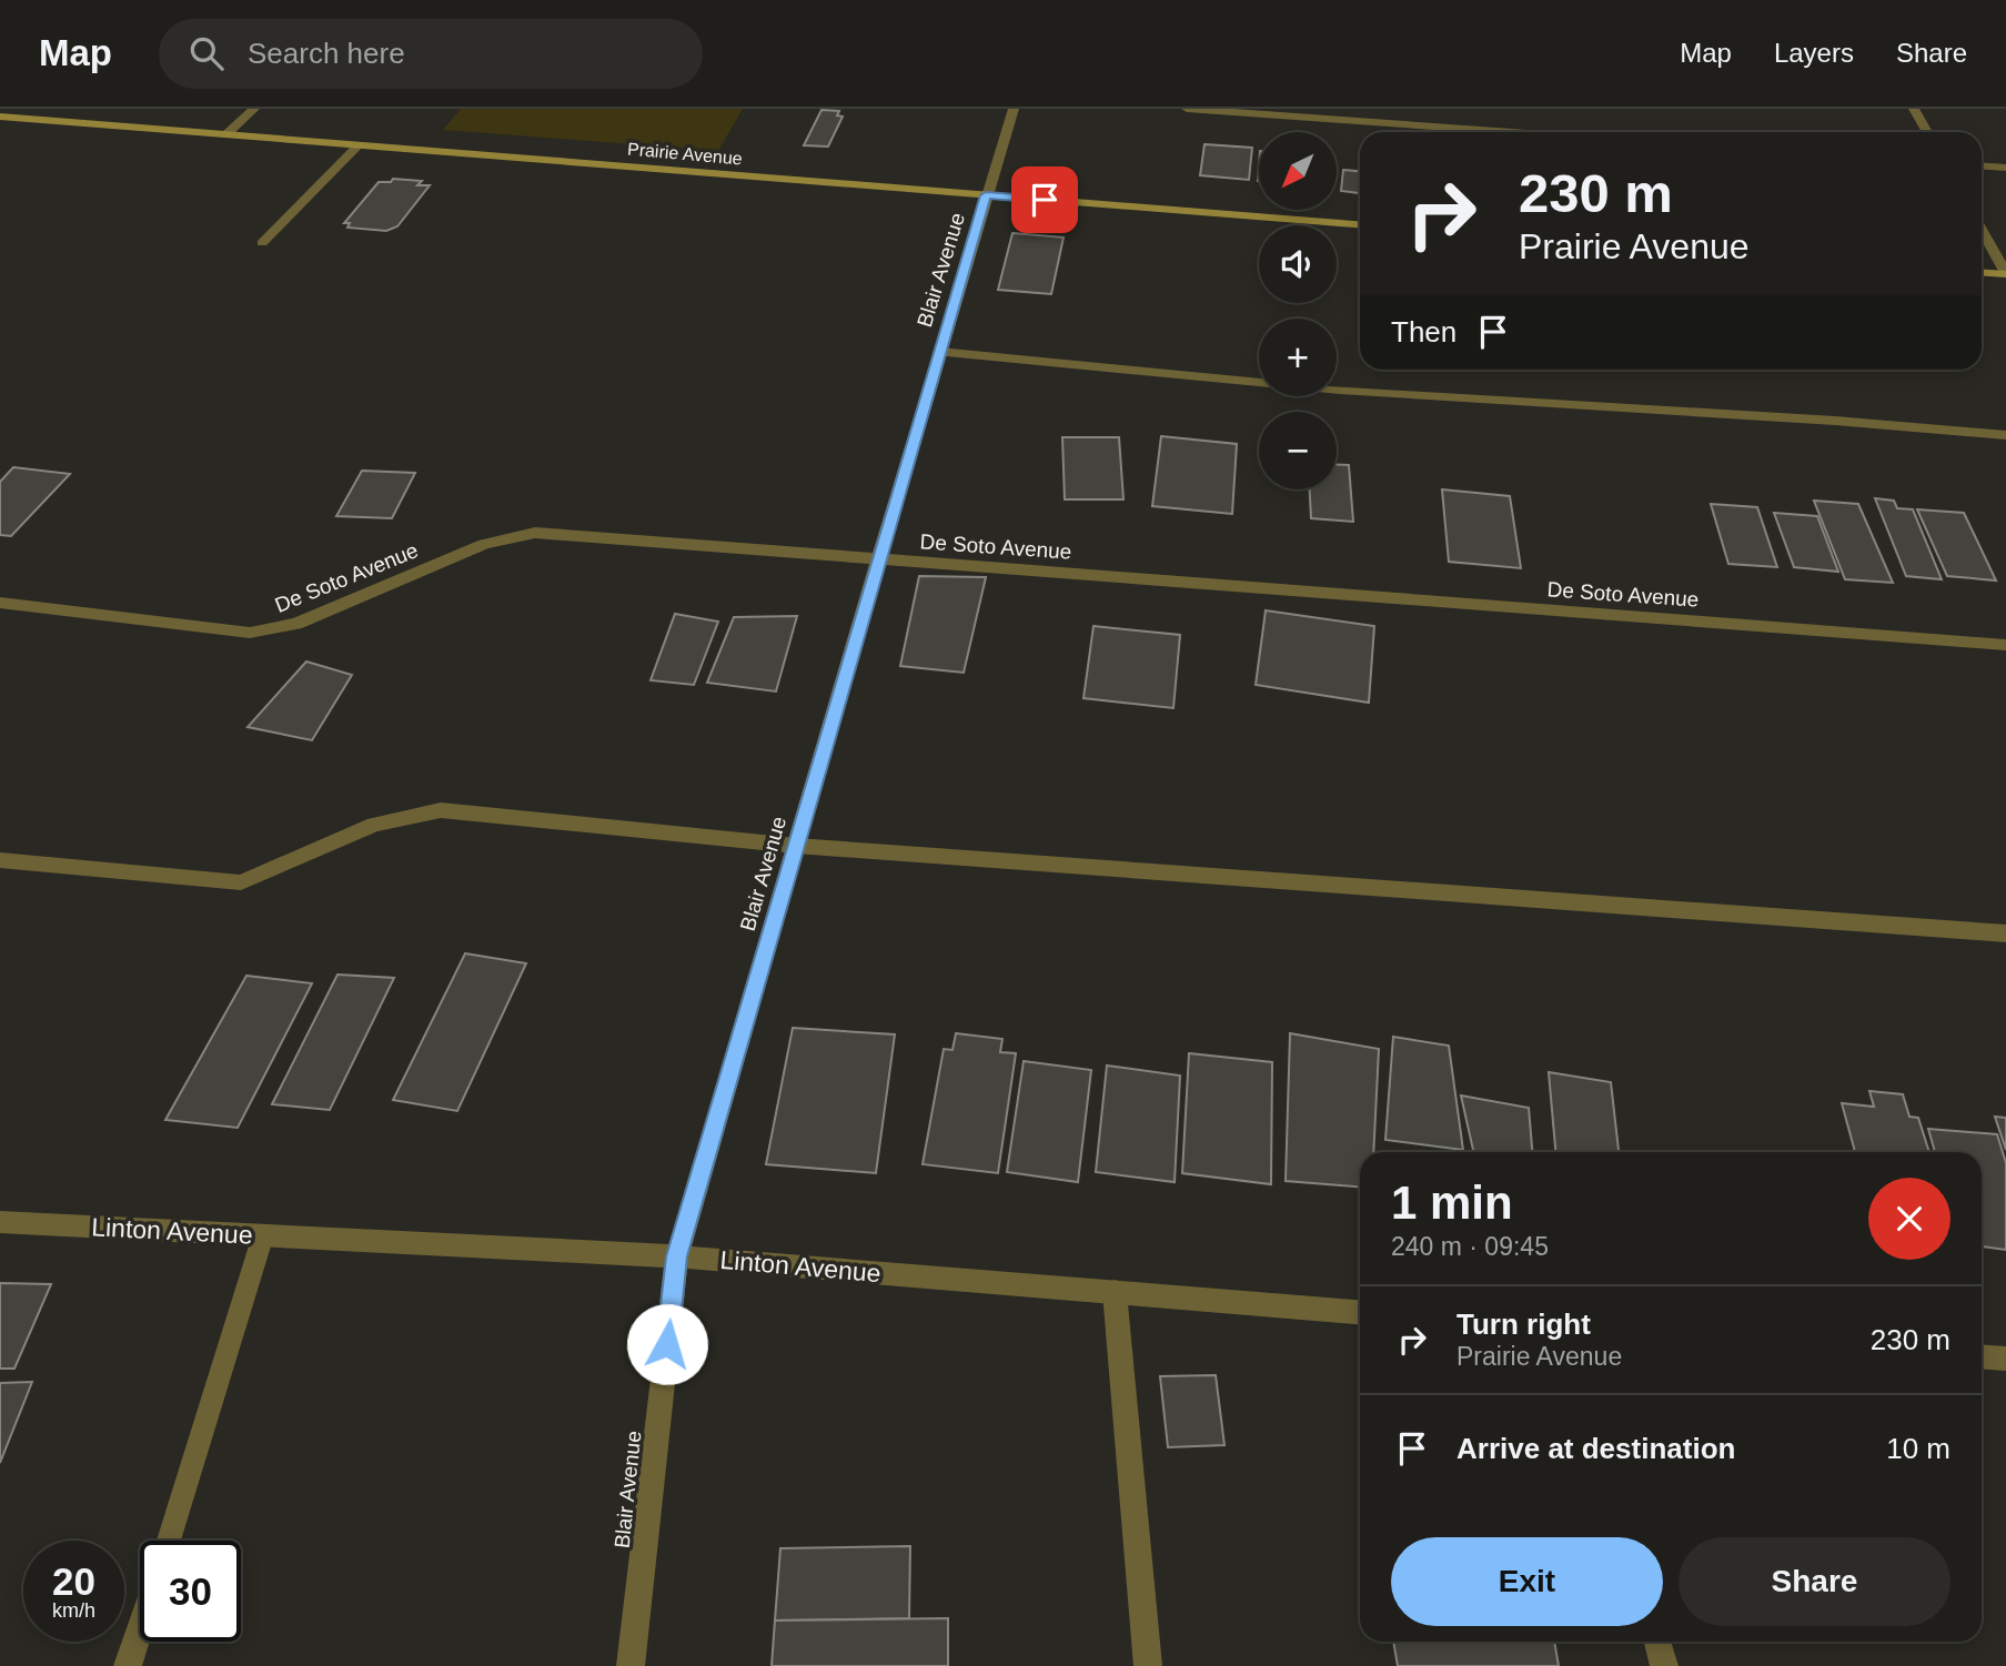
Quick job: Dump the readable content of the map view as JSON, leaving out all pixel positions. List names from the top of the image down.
{
  "streets": {
    "street": [
      "Prairie Avenue",
      "Blair Avenue",
      "De Soto Avenue",
      "Linton Avenue"
    ]
  },
  "crossings": [
    ["Prairie Avenue", "Blair Avenue"],
    ["Blair Avenue", "De Soto Avenue"],
    ["Blair Avenue", "Linton Avenue"]
  ],
  "north": "bottom left",
  "page": {
    "header": "Map",
    "search": "Search here",
    "nav": ["Map", "Layers", "Share"],
    "map_buttons": ["+", "−"],
    "turn": ["230 m", "Prairie Avenue"],
    "then": "Then",
    "heading": ["1 min", "240 m · 09:45"],
    "list": [
      {
        "name": "Turn right",
        "note": "Prairie Avenue",
        "value": "230 m"
      },
      {
        "name": "Arrive at destination",
        "value": "10 m"
      }
    ],
    "buttons": ["Exit", "Share"],
    "speed": "20 km/h",
    "limit": "30"
  }
}
